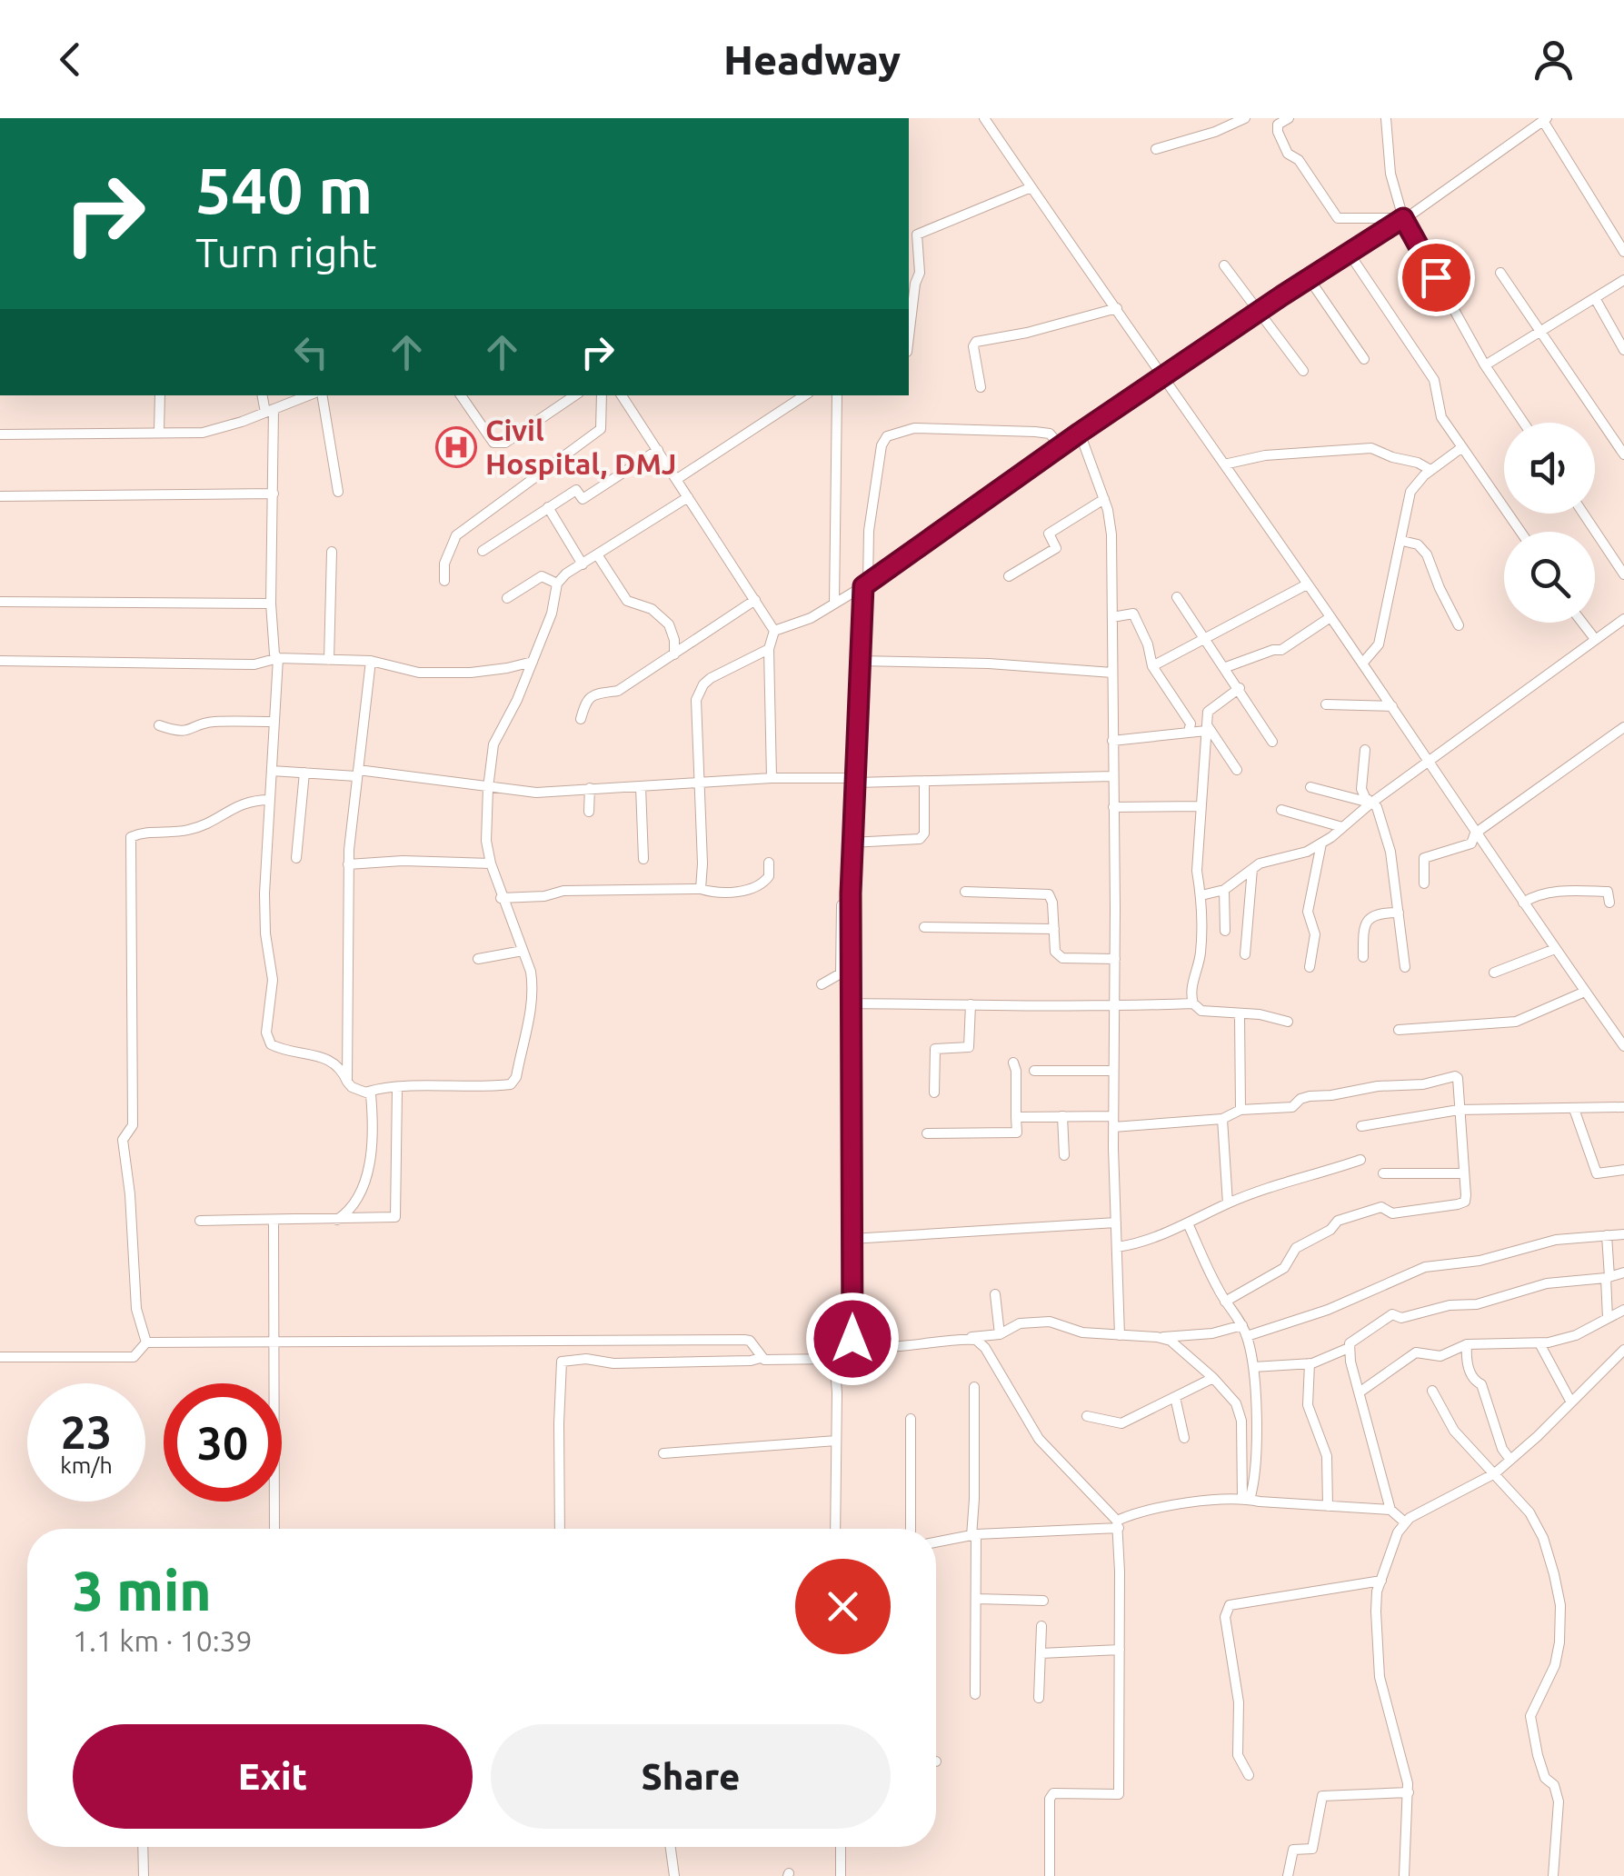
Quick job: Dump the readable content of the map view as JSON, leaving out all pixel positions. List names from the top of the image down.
{
  "places": {
    "hospital": ["Civil Hospital, DMJ"]
  },
  "page": {
    "header": "Headway",
    "turn": ["540 m", "Turn right"],
    "speed": "23 km/h",
    "limit": "30",
    "heading": ["3 min", "1.1 km · 10:39"],
    "buttons": ["Exit", "Share"]
  }
}
